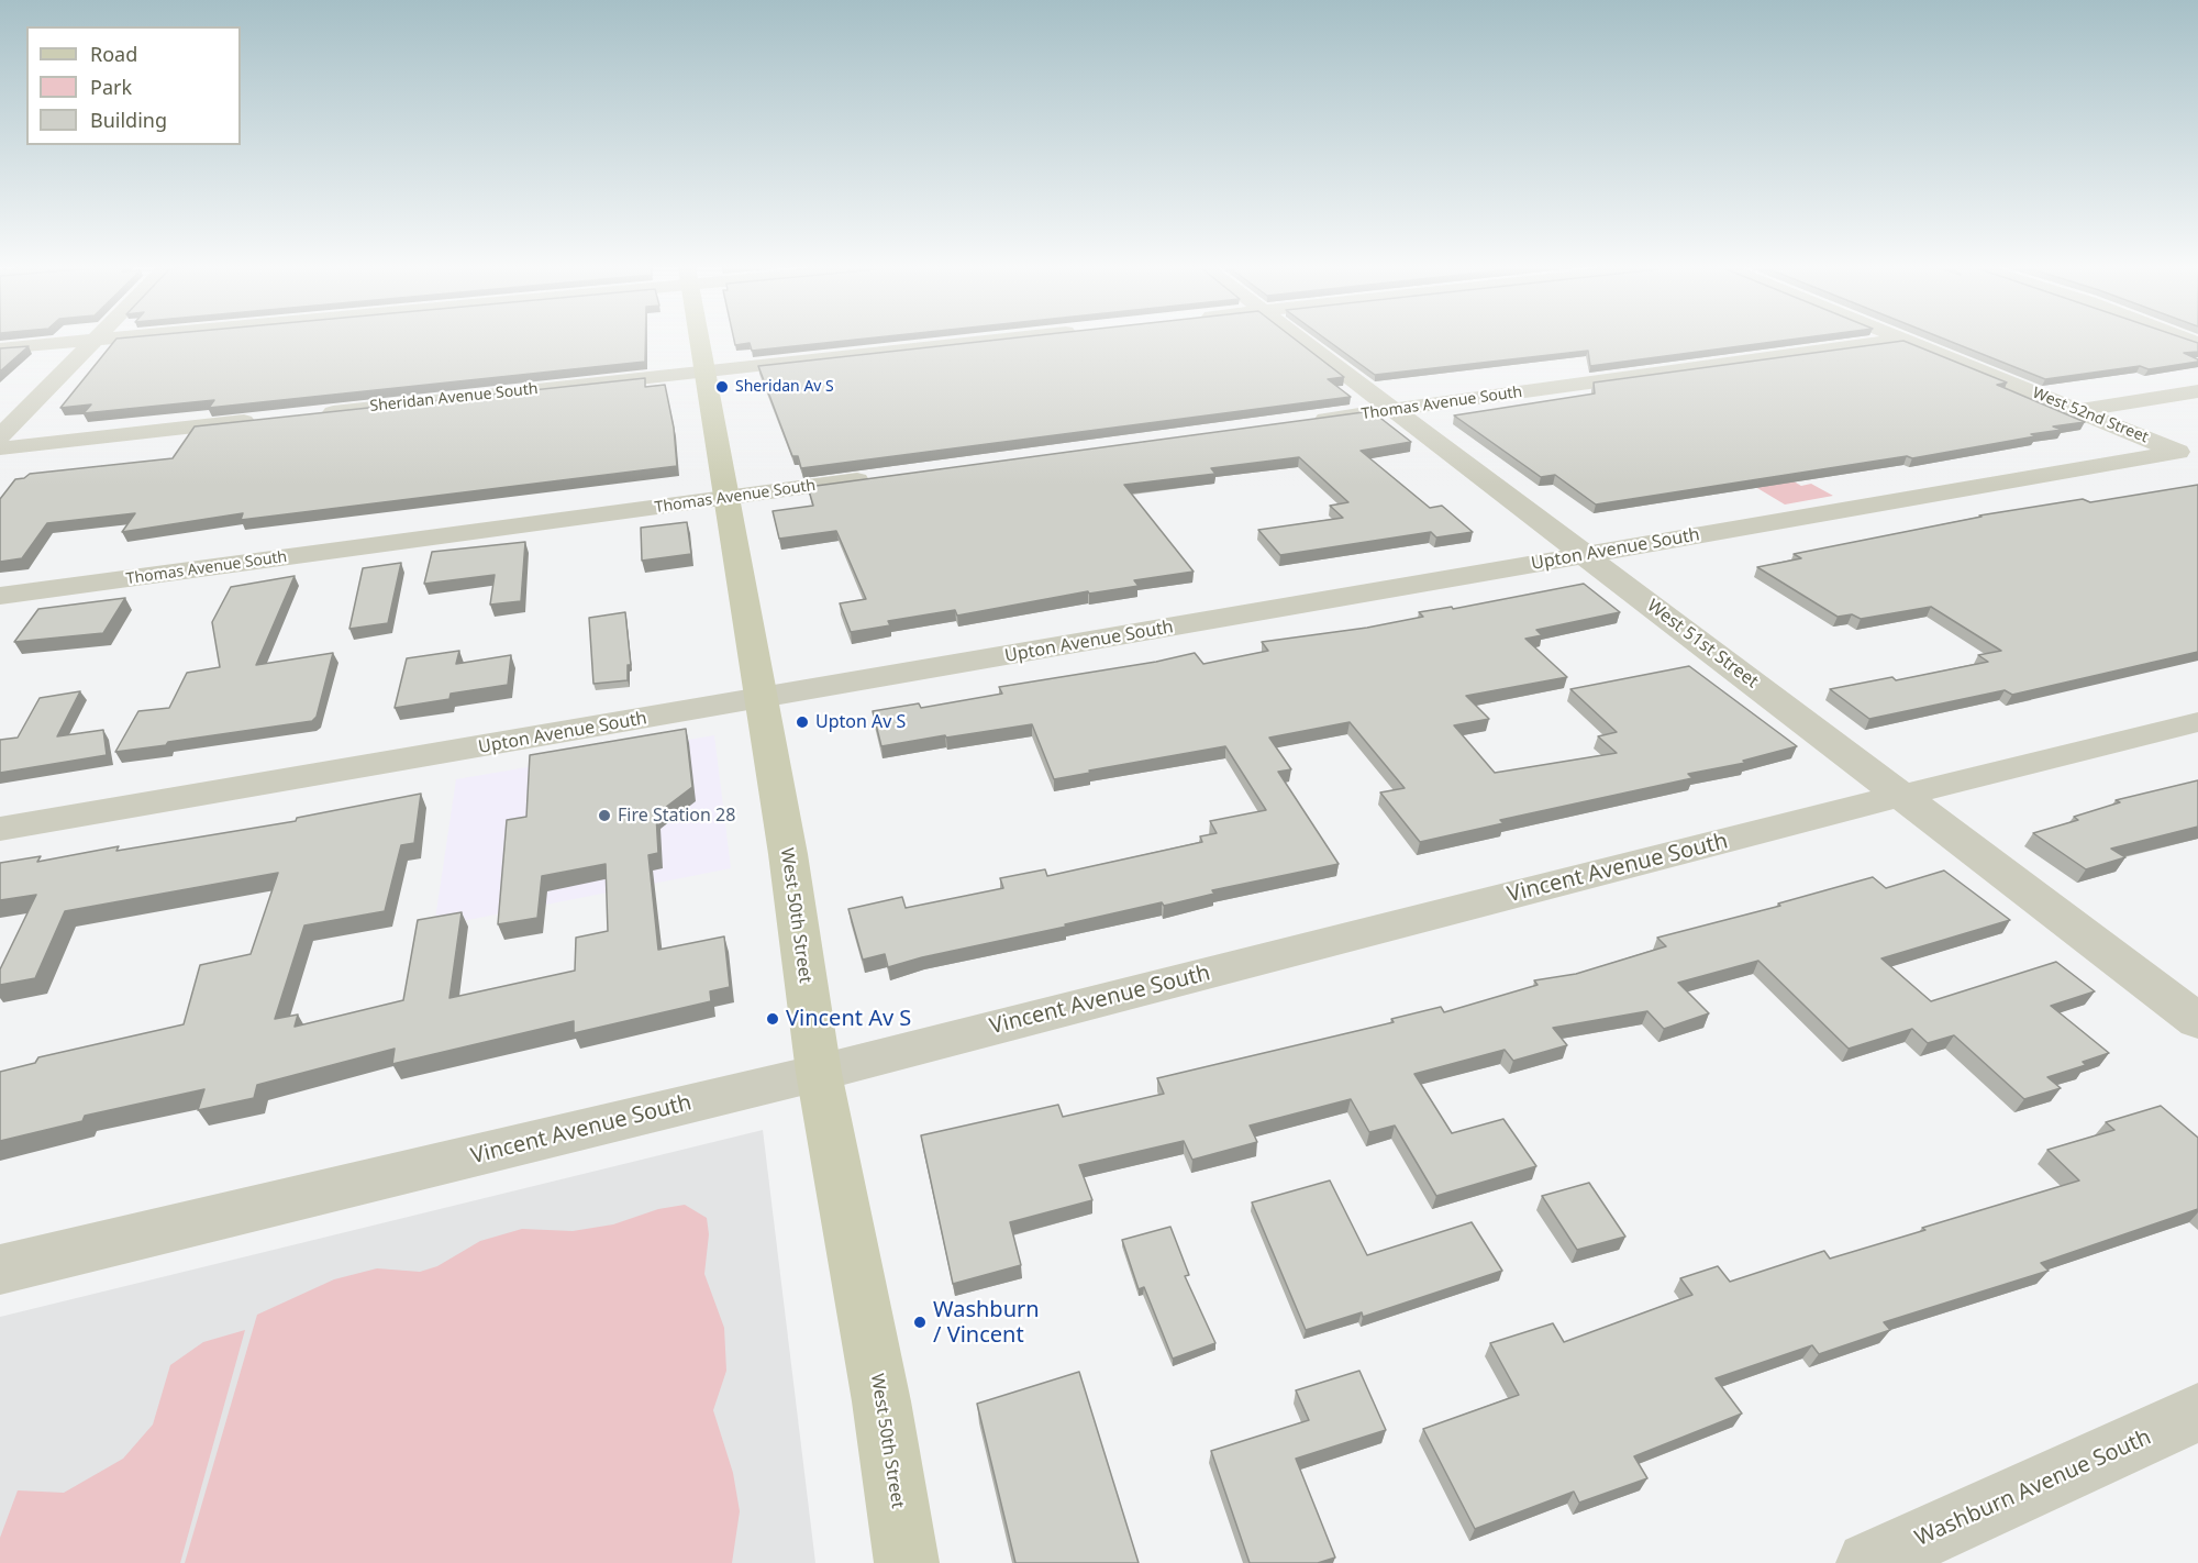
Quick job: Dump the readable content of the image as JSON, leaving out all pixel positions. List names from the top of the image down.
{
  "streets": {
    "main road": ["West 50th Street"],
    "street": [
      "Sheridan Avenue South",
      "Thomas Avenue South",
      "West 52nd Street",
      "Upton Avenue South",
      "West 51st Street",
      "Vincent Avenue South",
      "Washburn Avenue South"
    ]
  },
  "crossings": [
    ["Sheridan Avenue South", "West 50th Street"],
    ["Thomas Avenue South", "West 51st Street"],
    ["Thomas Avenue South", "West 50th Street"],
    ["West 52nd Street", "Upton Avenue South"],
    ["Upton Avenue South", "West 51st Street"],
    ["Upton Avenue South", "West 50th Street"],
    ["West 51st Street", "Vincent Avenue South"],
    ["Vincent Avenue South", "West 50th Street"]
  ],
  "places": [
    "Sheridan Av S",
    "Upton Av S",
    "Fire Station 28",
    "Vincent Av S",
    "Washburn / Vincent"
  ],
  "legend": ["Road", "Park", "Building"]
}
